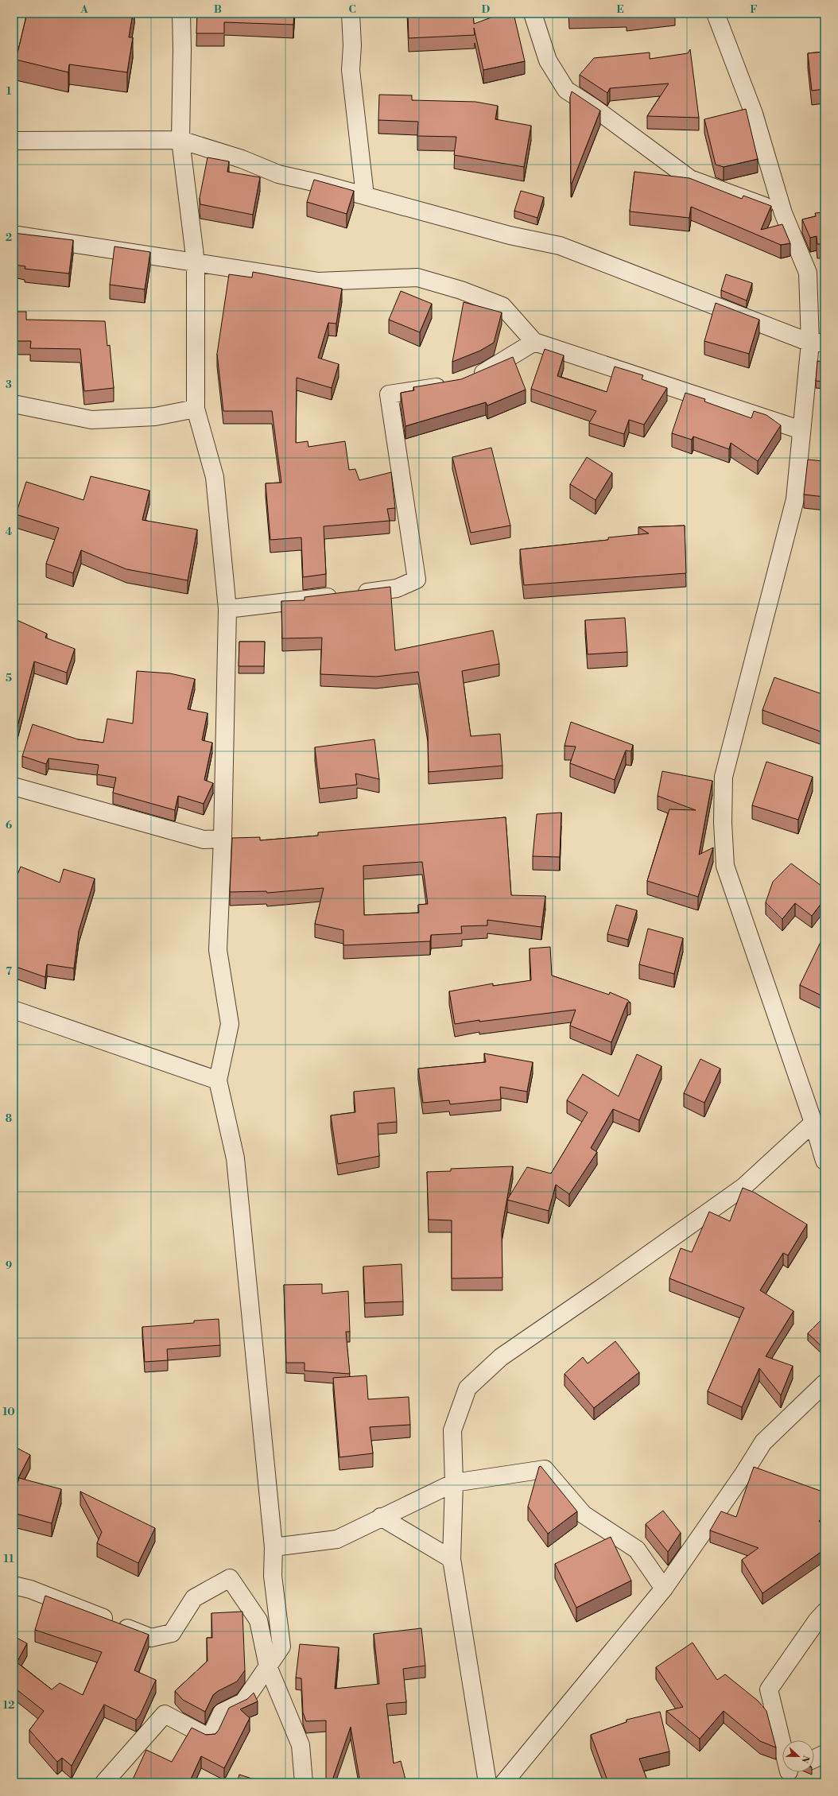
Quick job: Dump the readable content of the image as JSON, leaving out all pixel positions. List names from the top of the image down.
{
  "north": "right",
  "grid": {
    "columns": [
      "A",
      "B",
      "C",
      "D",
      "E",
      "F"
    ],
    "rows": [
      "1",
      "2",
      "3",
      "4",
      "5",
      "6",
      "7",
      "8",
      "9",
      "10",
      "11",
      "12"
    ]
  }
}
